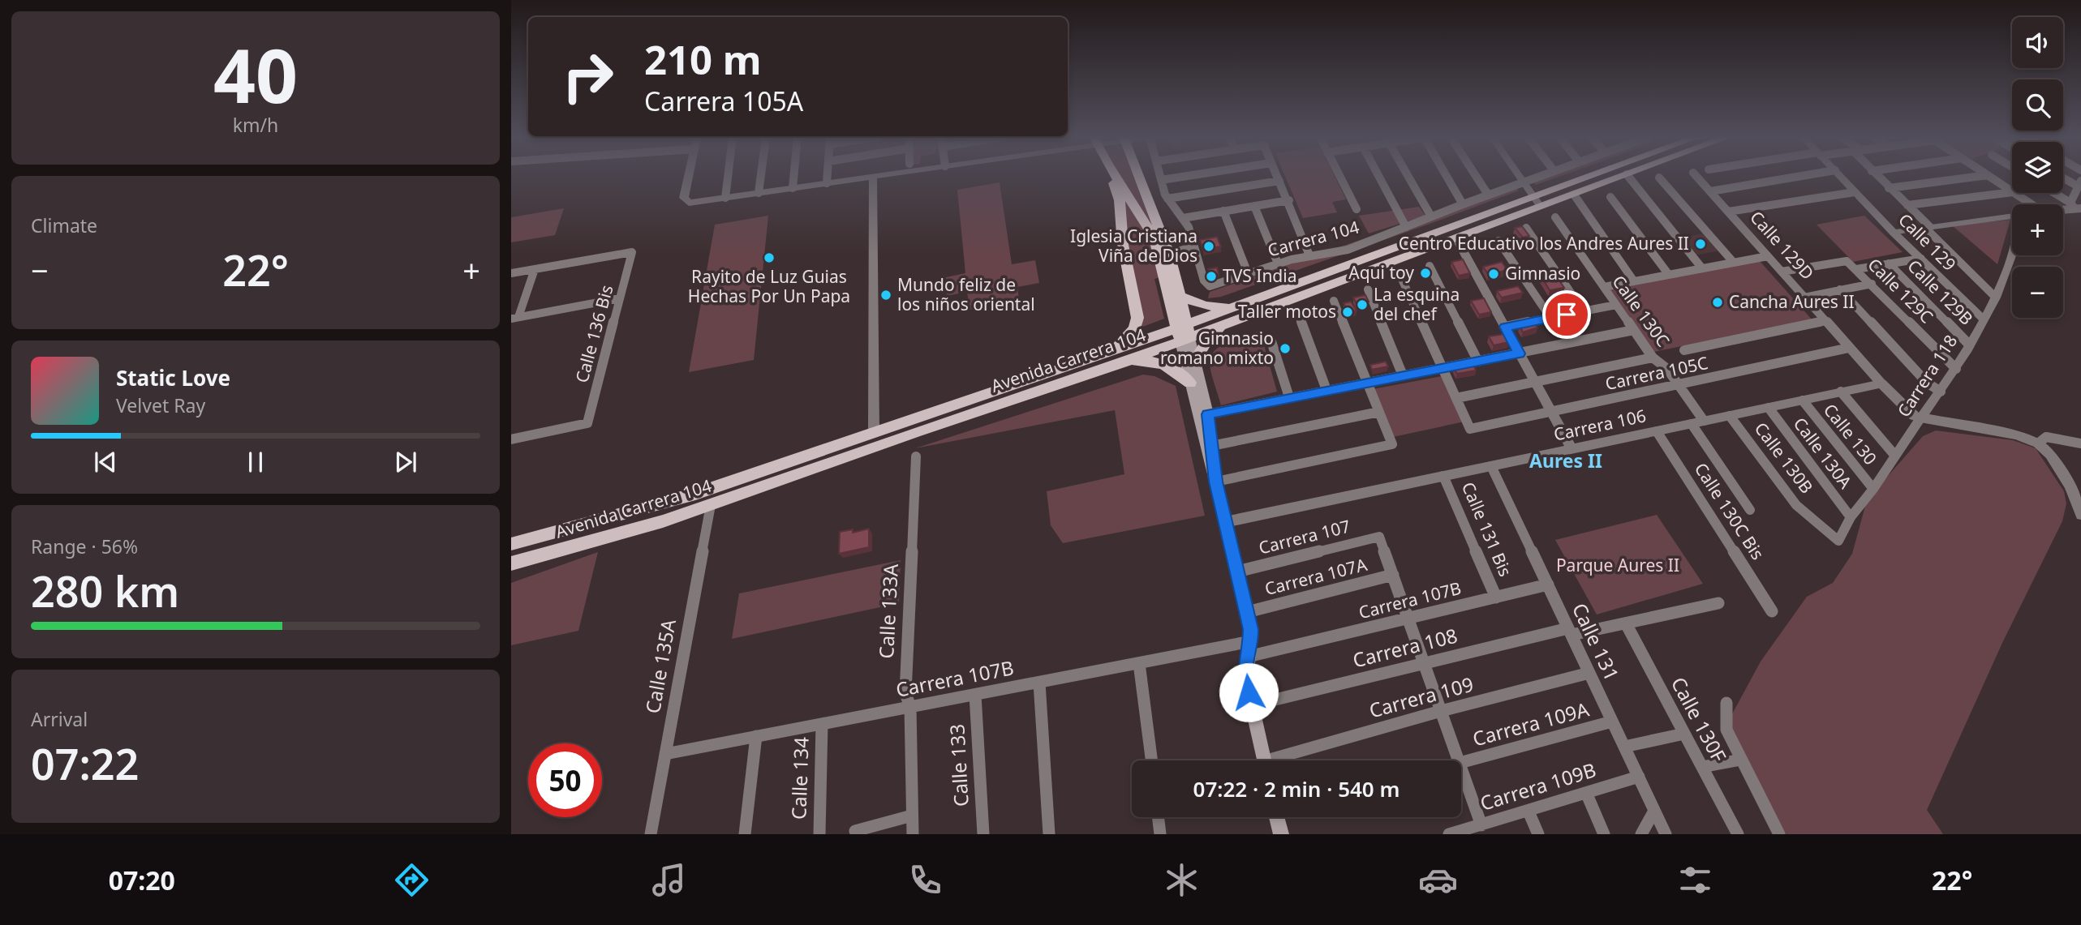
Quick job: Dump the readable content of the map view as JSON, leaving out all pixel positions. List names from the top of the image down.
{
  "streets": {
    "main road": ["Avenida Carrera 104"],
    "street": [
      "Carrera 104",
      "Calle 129",
      "Calle 129D",
      "Calle 129C",
      "Calle 129B",
      "Calle 130C",
      "Calle 136 Bis",
      "Carrera 105C",
      "Carrera 118",
      "Carrera 106",
      "Calle 130",
      "Calle 130A",
      "Calle 130B",
      "Calle 130C Bis",
      "Calle 131 Bis",
      "Carrera 107",
      "Carrera 107A",
      "Carrera 107B",
      "Calle 133A",
      "Calle 131",
      "Carrera 108",
      "Calle 135A",
      "Carrera 109",
      "Calle 130F",
      "Carrera 109A",
      "Calle 133",
      "Calle 134",
      "Carrera 109B"
    ]
  },
  "crossings": [
    ["Calle 129", "Carrera 118"],
    ["Calle 129D", "Carrera 105C"],
    ["Calle 129D", "Carrera 118"],
    ["Calle 129D", "Carrera 106"],
    ["Calle 129C", "Carrera 118"],
    ["Calle 129B", "Carrera 118"],
    ["Calle 130C", "Carrera 105C"],
    ["Calle 130C", "Carrera 106"],
    ["Avenida Carrera 104", "Calle 135A"],
    ["Carrera 118", "Calle 130"],
    ["Carrera 118", "Calle 130A"],
    ["Carrera 118", "Calle 130B"],
    ["Carrera 106", "Calle 130"],
    ["Carrera 106", "Calle 130A"],
    ["Carrera 106", "Calle 130B"],
    ["Carrera 106", "Calle 130C Bis"],
    ["Carrera 106", "Calle 131 Bis"],
    ["Carrera 106", "Calle 131"],
    ["Calle 131 Bis", "Carrera 107B"],
    ["Carrera 107", "Carrera 107A"],
    ["Carrera 107B", "Calle 133A"],
    ["Carrera 107B", "Calle 131"],
    ["Carrera 107B", "Calle 135A"],
    ["Carrera 107B", "Calle 133"],
    ["Carrera 107B", "Calle 134"],
    ["Calle 131", "Carrera 108"],
    ["Calle 131", "Carrera 109"],
    ["Calle 131", "Carrera 109A"],
    ["Calle 131", "Carrera 109B"],
    ["Carrera 108", "Calle 130F"]
  ],
  "districts": ["Aures II"],
  "parks": ["Parque Aures II"],
  "places": [
    "Centro Educativo los Andres Aures II",
    "Iglesia Cristiana Viña de Dios",
    "Rayito de Luz Guias Hechas Por Un Papa",
    "Aqui toy",
    "Gimnasio",
    "TVS India",
    "Mundo feliz de los niños oriental",
    "Cancha Aures II",
    "La esquina del chef",
    "Taller motos",
    "Gimnasio romano mixto"
  ],
  "page": {
    "tile": [
      ["40", "km/h"],
      "Climate",
      ["Range · 56%", "280 km"],
      ["Arrival", "07:22"]
    ],
    "map_buttons": ["+", "−"],
    "turn": ["210 m", "Carrera 105A"],
    "heat": ["−", "22°", "+"],
    "song": ["Static Love", "Velvet Ray"],
    "limit": "50",
    "trip": "07:22 · 2 min · 540 m",
    "tabs": ["07:20", "22°"]
  }
}
